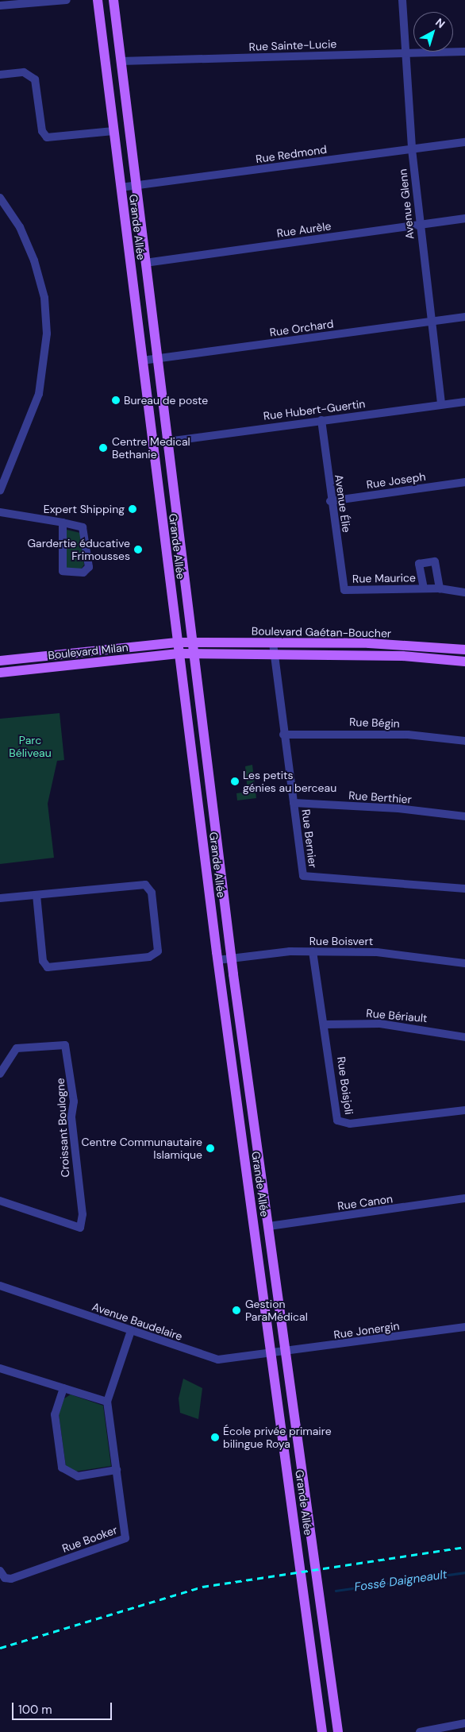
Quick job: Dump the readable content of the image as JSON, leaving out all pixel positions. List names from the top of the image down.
{
  "streets": {
    "main road": ["Grande Allée", "Boulevard Gaétan-Boucher", "Boulevard Milan"],
    "street": [
      "Rue Sainte-Lucie",
      "Rue Redmond",
      "Avenue Glenn",
      "Rue Aurèle",
      "Rue Orchard",
      "Rue Hubert-Guertin",
      "Rue Joseph",
      "Avenue Élie",
      "Rue Maurice",
      "Rue Bégin",
      "Rue Berthier",
      "Rue Bernier",
      "Rue Boisvert",
      "Rue Bériault",
      "Rue Boisjoli",
      "Croissant Boulogne",
      "Rue Canon",
      "Avenue Baudelaire",
      "Rue Jonergin",
      "Rue Booker"
    ]
  },
  "crossings": [
    ["Rue Sainte-Lucie", "Avenue Glenn"],
    ["Rue Sainte-Lucie", "Grande Allée"],
    ["Rue Redmond", "Avenue Glenn"],
    ["Rue Redmond", "Grande Allée"],
    ["Avenue Glenn", "Rue Aurèle"],
    ["Avenue Glenn", "Rue Orchard"],
    ["Avenue Glenn", "Rue Hubert-Guertin"],
    ["Grande Allée", "Rue Aurèle"],
    ["Grande Allée", "Rue Orchard"],
    ["Grande Allée", "Rue Hubert-Guertin"],
    ["Grande Allée", "Boulevard Gaétan-Boucher"],
    ["Grande Allée", "Boulevard Milan"],
    ["Grande Allée", "Rue Boisvert"],
    ["Grande Allée", "Rue Canon"],
    ["Grande Allée", "Avenue Baudelaire"],
    ["Grande Allée", "Rue Jonergin"],
    ["Rue Hubert-Guertin", "Avenue Élie"],
    ["Rue Joseph", "Avenue Élie"],
    ["Avenue Élie", "Rue Maurice"],
    ["Boulevard Gaétan-Boucher", "Boulevard Milan"],
    ["Boulevard Gaétan-Boucher", "Rue Bernier"],
    ["Rue Bégin", "Rue Bernier"],
    ["Rue Berthier", "Rue Bernier"],
    ["Rue Boisvert", "Rue Boisjoli"],
    ["Rue Bériault", "Rue Boisjoli"],
    ["Avenue Baudelaire", "Rue Jonergin"],
    ["Avenue Baudelaire", "Rue Booker"]
  ],
  "water": ["Fossé Daigneault"],
  "parks": ["Parc Béliveau"],
  "places": [
    "Bureau de poste",
    "Centre Medical Bethanie",
    "Expert Shipping",
    "Gardertie éducative Frimousses",
    "Les petits génies au berceau",
    "Centre Communautaire Islamique",
    "Gestion ParaMédical",
    "École privée primaire bilingue Roya"
  ],
  "scale_bar": "100 m",
  "north": "top right"
}
